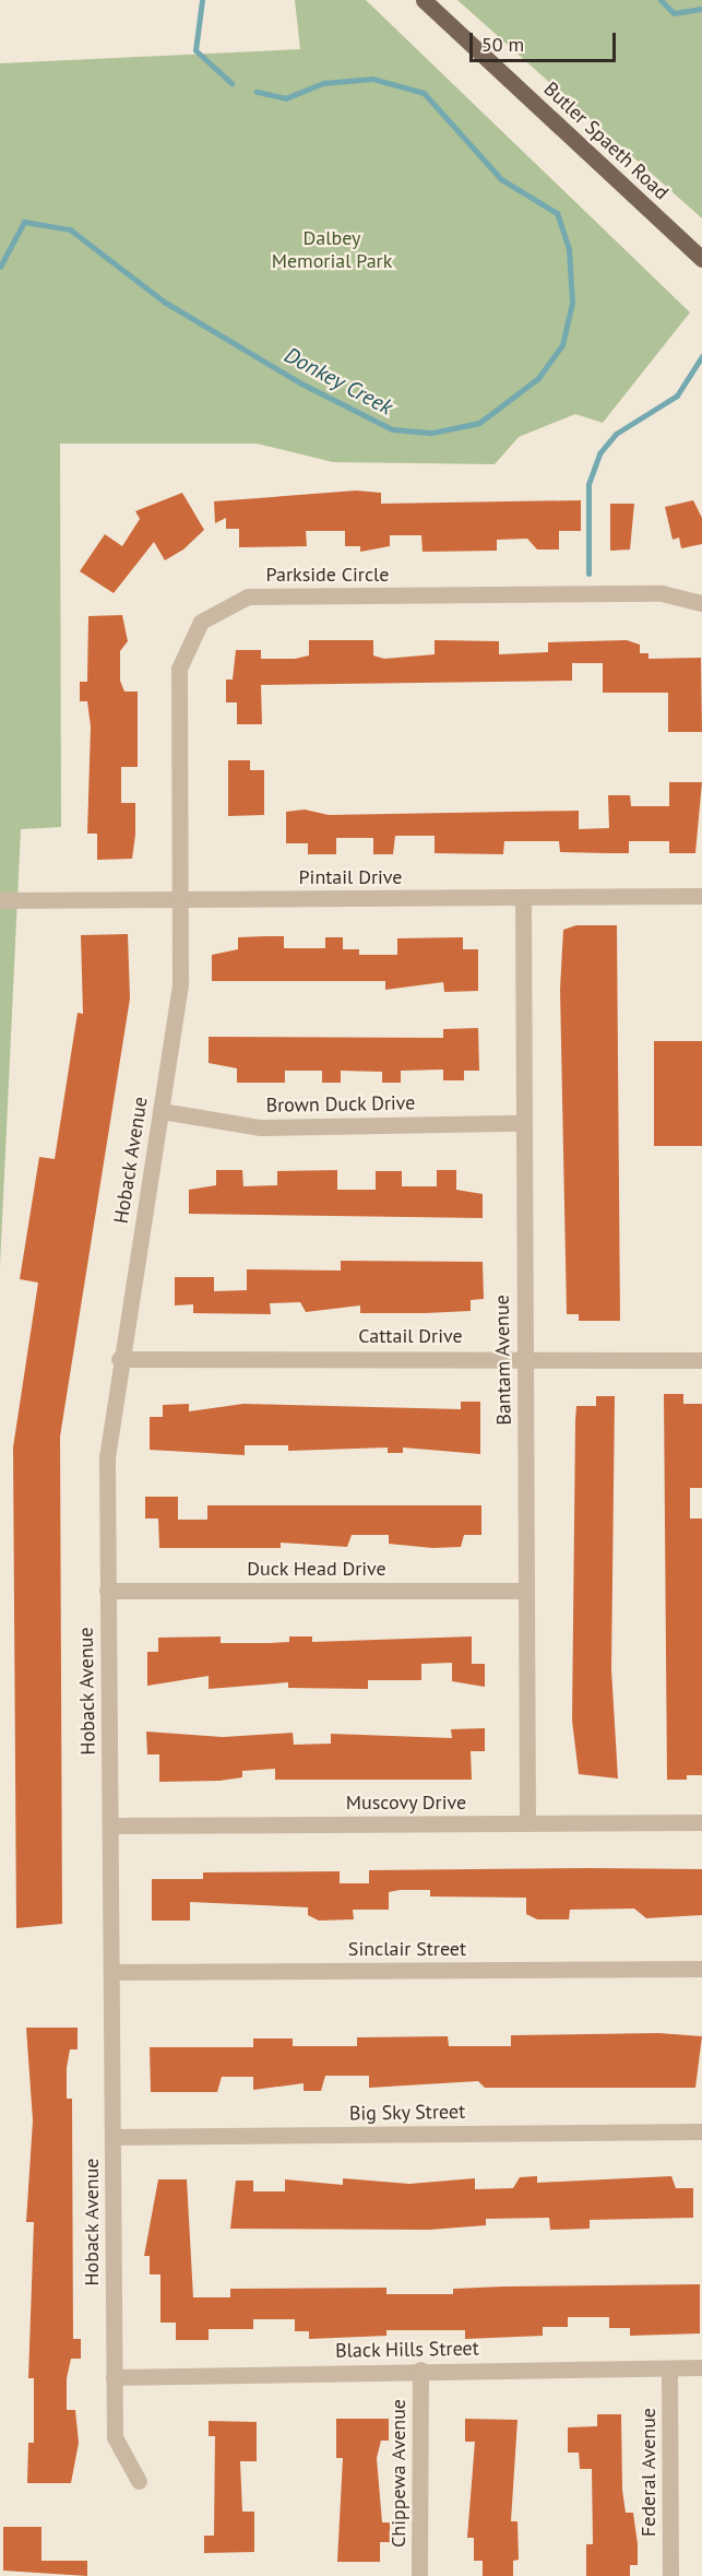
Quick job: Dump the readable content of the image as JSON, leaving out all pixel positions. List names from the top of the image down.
{
  "streets": {
    "main road": ["Butler Spaeth Road"],
    "street": [
      "Parkside Circle",
      "Pintail Drive",
      "Brown Duck Drive",
      "Hoback Avenue",
      "Cattail Drive",
      "Bantam Avenue",
      "Duck Head Drive",
      "Muscovy Drive",
      "Sinclair Street",
      "Big Sky Street",
      "Black Hills Street",
      "Federal Avenue",
      "Chippewa Avenue"
    ]
  },
  "crossings": [
    ["Parkside Circle", "Pintail Drive"],
    ["Parkside Circle", "Hoback Avenue"],
    ["Pintail Drive", "Hoback Avenue"],
    ["Pintail Drive", "Bantam Avenue"],
    ["Brown Duck Drive", "Hoback Avenue"],
    ["Brown Duck Drive", "Bantam Avenue"],
    ["Hoback Avenue", "Cattail Drive"],
    ["Hoback Avenue", "Duck Head Drive"],
    ["Hoback Avenue", "Muscovy Drive"],
    ["Hoback Avenue", "Sinclair Street"],
    ["Hoback Avenue", "Big Sky Street"],
    ["Hoback Avenue", "Black Hills Street"],
    ["Cattail Drive", "Bantam Avenue"],
    ["Bantam Avenue", "Duck Head Drive"],
    ["Bantam Avenue", "Muscovy Drive"],
    ["Black Hills Street", "Federal Avenue"],
    ["Black Hills Street", "Chippewa Avenue"]
  ],
  "water": ["Donkey Creek"],
  "parks": ["Dalbey Memorial Park"],
  "scale_bar": "50 m"
}
